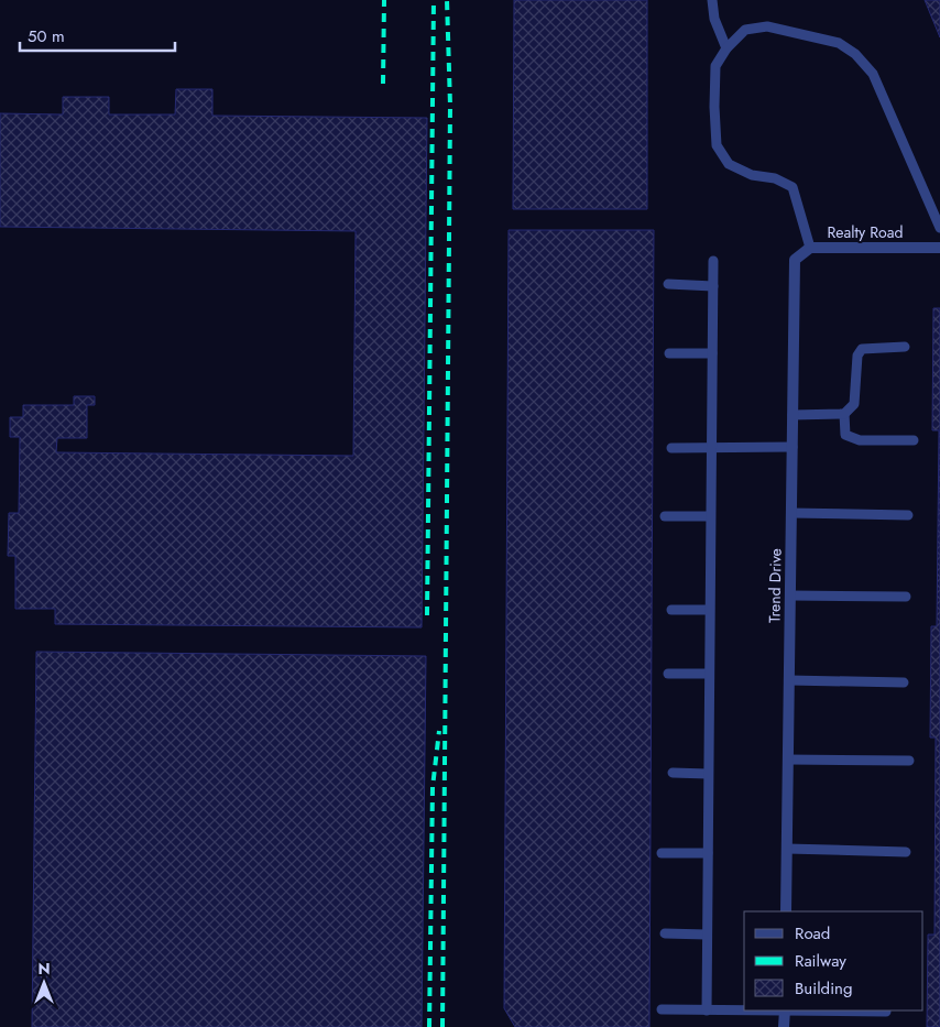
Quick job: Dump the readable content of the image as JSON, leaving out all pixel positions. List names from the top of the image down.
{
  "streets": {
    "street": ["Realty Road", "Trend Drive"]
  },
  "crossings": [
    ["Realty Road", "Trend Drive"]
  ],
  "legend": ["Road", "Railway", "Building"],
  "scale_bar": "50 m",
  "north": "top"
}
